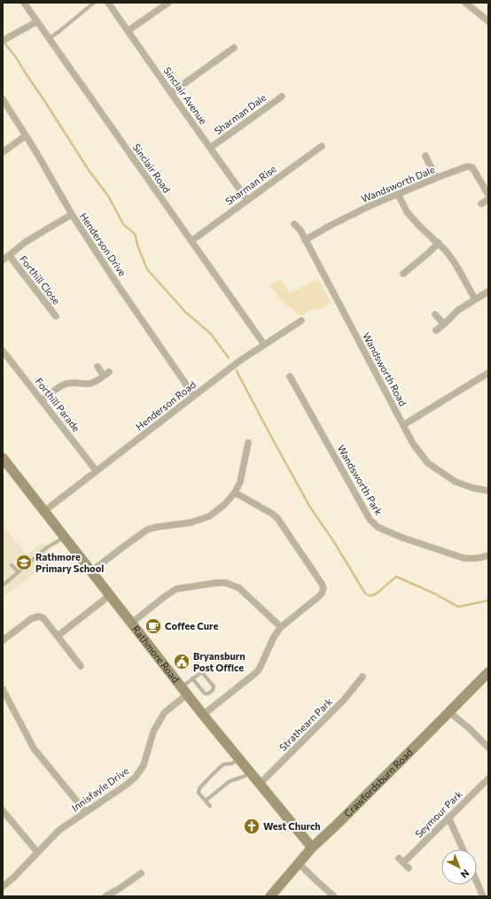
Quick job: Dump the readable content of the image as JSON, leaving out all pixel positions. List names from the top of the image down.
{
  "streets": {
    "street": [
      "Sinclair Avenue",
      "Sharman Dale",
      "Sinclair Road",
      "Wandsworth Dale",
      "Sharman Rise",
      "Henderson Drive",
      "Forthill Close",
      "Wandsworth Road",
      "Forthill Parade",
      "Henderson Road",
      "Wandsworth Park",
      "Rathmore Road",
      "Strathearn Park",
      "Crawfordsburn Road",
      "Innisfayle Drive",
      "Seymour Park"
    ]
  },
  "crossings": [
    ["Sinclair Avenue", "Sharman Dale"],
    ["Sinclair Avenue", "Sharman Rise"],
    ["Sinclair Road", "Sharman Rise"],
    ["Sinclair Road", "Henderson Road"],
    ["Wandsworth Dale", "Wandsworth Road"],
    ["Henderson Drive", "Henderson Road"],
    ["Forthill Parade", "Henderson Road"],
    ["Henderson Road", "Rathmore Road"],
    ["Rathmore Road", "Strathearn Park"],
    ["Rathmore Road", "Crawfordsburn Road"],
    ["Rathmore Road", "Innisfayle Drive"]
  ],
  "places": {
    "school or university": ["Rathmore Primary School"],
    "cafe": ["Coffee Cure"],
    "public building": ["Bryansburn Post Office"],
    "church": ["West Church"]
  },
  "north": "bottom right"
}
